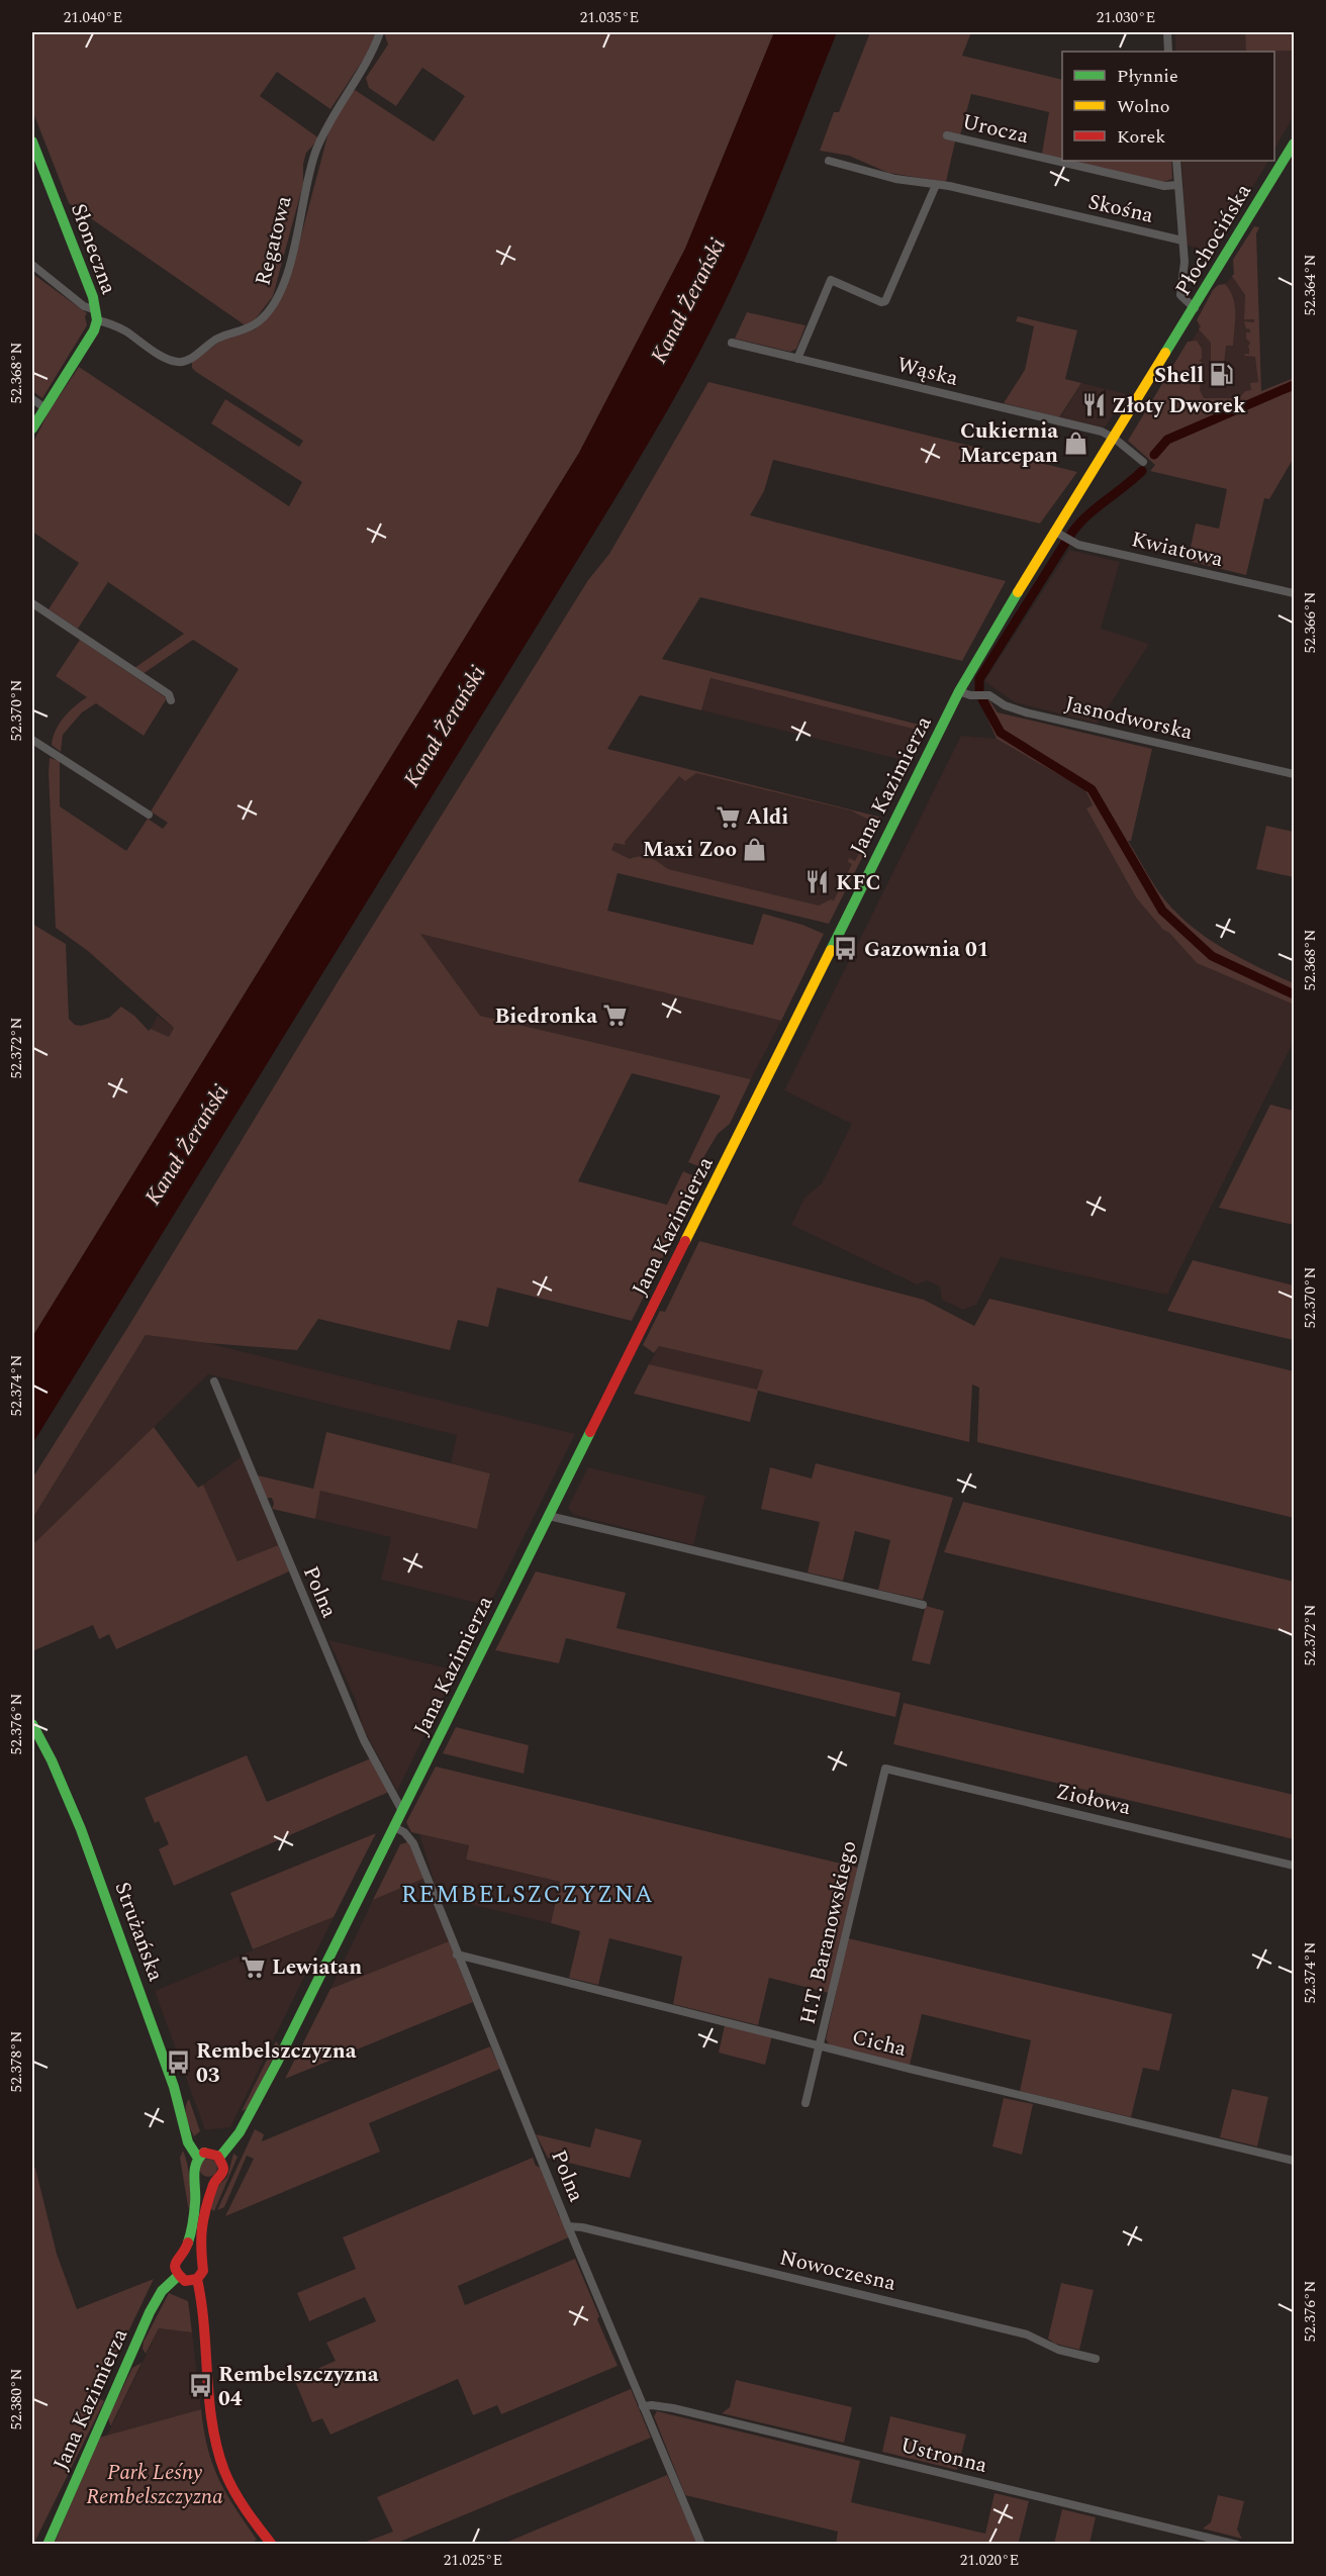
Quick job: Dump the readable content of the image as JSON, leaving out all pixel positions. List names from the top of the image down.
{
  "streets": {
    "main road": [
      "Płochocińska",
      "Słoneczna",
      "Jana Kazimierza",
      "Strużańska"
    ],
    "street": [
      "Urocza",
      "Skośna",
      "Regatowa",
      "Wąska",
      "Kwiatowa",
      "Jasnodworska",
      "Polna",
      "Ziołowa",
      "H.T. Baranowskiego",
      "Cicha",
      "Nowoczesna",
      "Ustronna"
    ]
  },
  "crossings": [
    ["Urocza", "Skośna"],
    ["Płochocińska", "Jana Kazimierza"],
    ["Regatowa", "Słoneczna"],
    ["Wąska", "Jana Kazimierza"],
    ["Kwiatowa", "Jana Kazimierza"],
    ["Jasnodworska", "Jana Kazimierza"],
    ["Jana Kazimierza", "Polna"],
    ["Jana Kazimierza", "Strużańska"],
    ["Polna", "Cicha"],
    ["Polna", "Nowoczesna"],
    ["Polna", "Ustronna"],
    ["Ziołowa", "H.T. Baranowskiego"],
    ["H.T. Baranowskiego", "Cicha"]
  ],
  "districts": ["REMBELSZCZYZNA"],
  "water": ["Kanał Żerański"],
  "parks": ["Park Leśny Rembelszczyzna"],
  "places": {
    "fuel station": ["Shell"],
    "restaurant": ["Złoty Dworek", "KFC"],
    "shop": ["Cukiernia Marcepan", "Maxi Zoo"],
    "supermarket": ["Aldi", "Biedronka", "Lewiatan"],
    "bus stop": ["Gazownia 01", "Rembelszczyzna 03", "Rembelszczyzna 04"]
  },
  "legend": ["Płynnie", "Wolno", "Korek"],
  "coordinates": [
    "21.040°E",
    "21.035°E",
    "21.030°E",
    "52.364°N",
    "52.368°N",
    "52.366°N",
    "52.370°N",
    "52.372°N",
    "52.374°N",
    "52.376°N",
    "52.378°N",
    "52.380°N",
    "21.025°E",
    "21.020°E"
  ]
}
